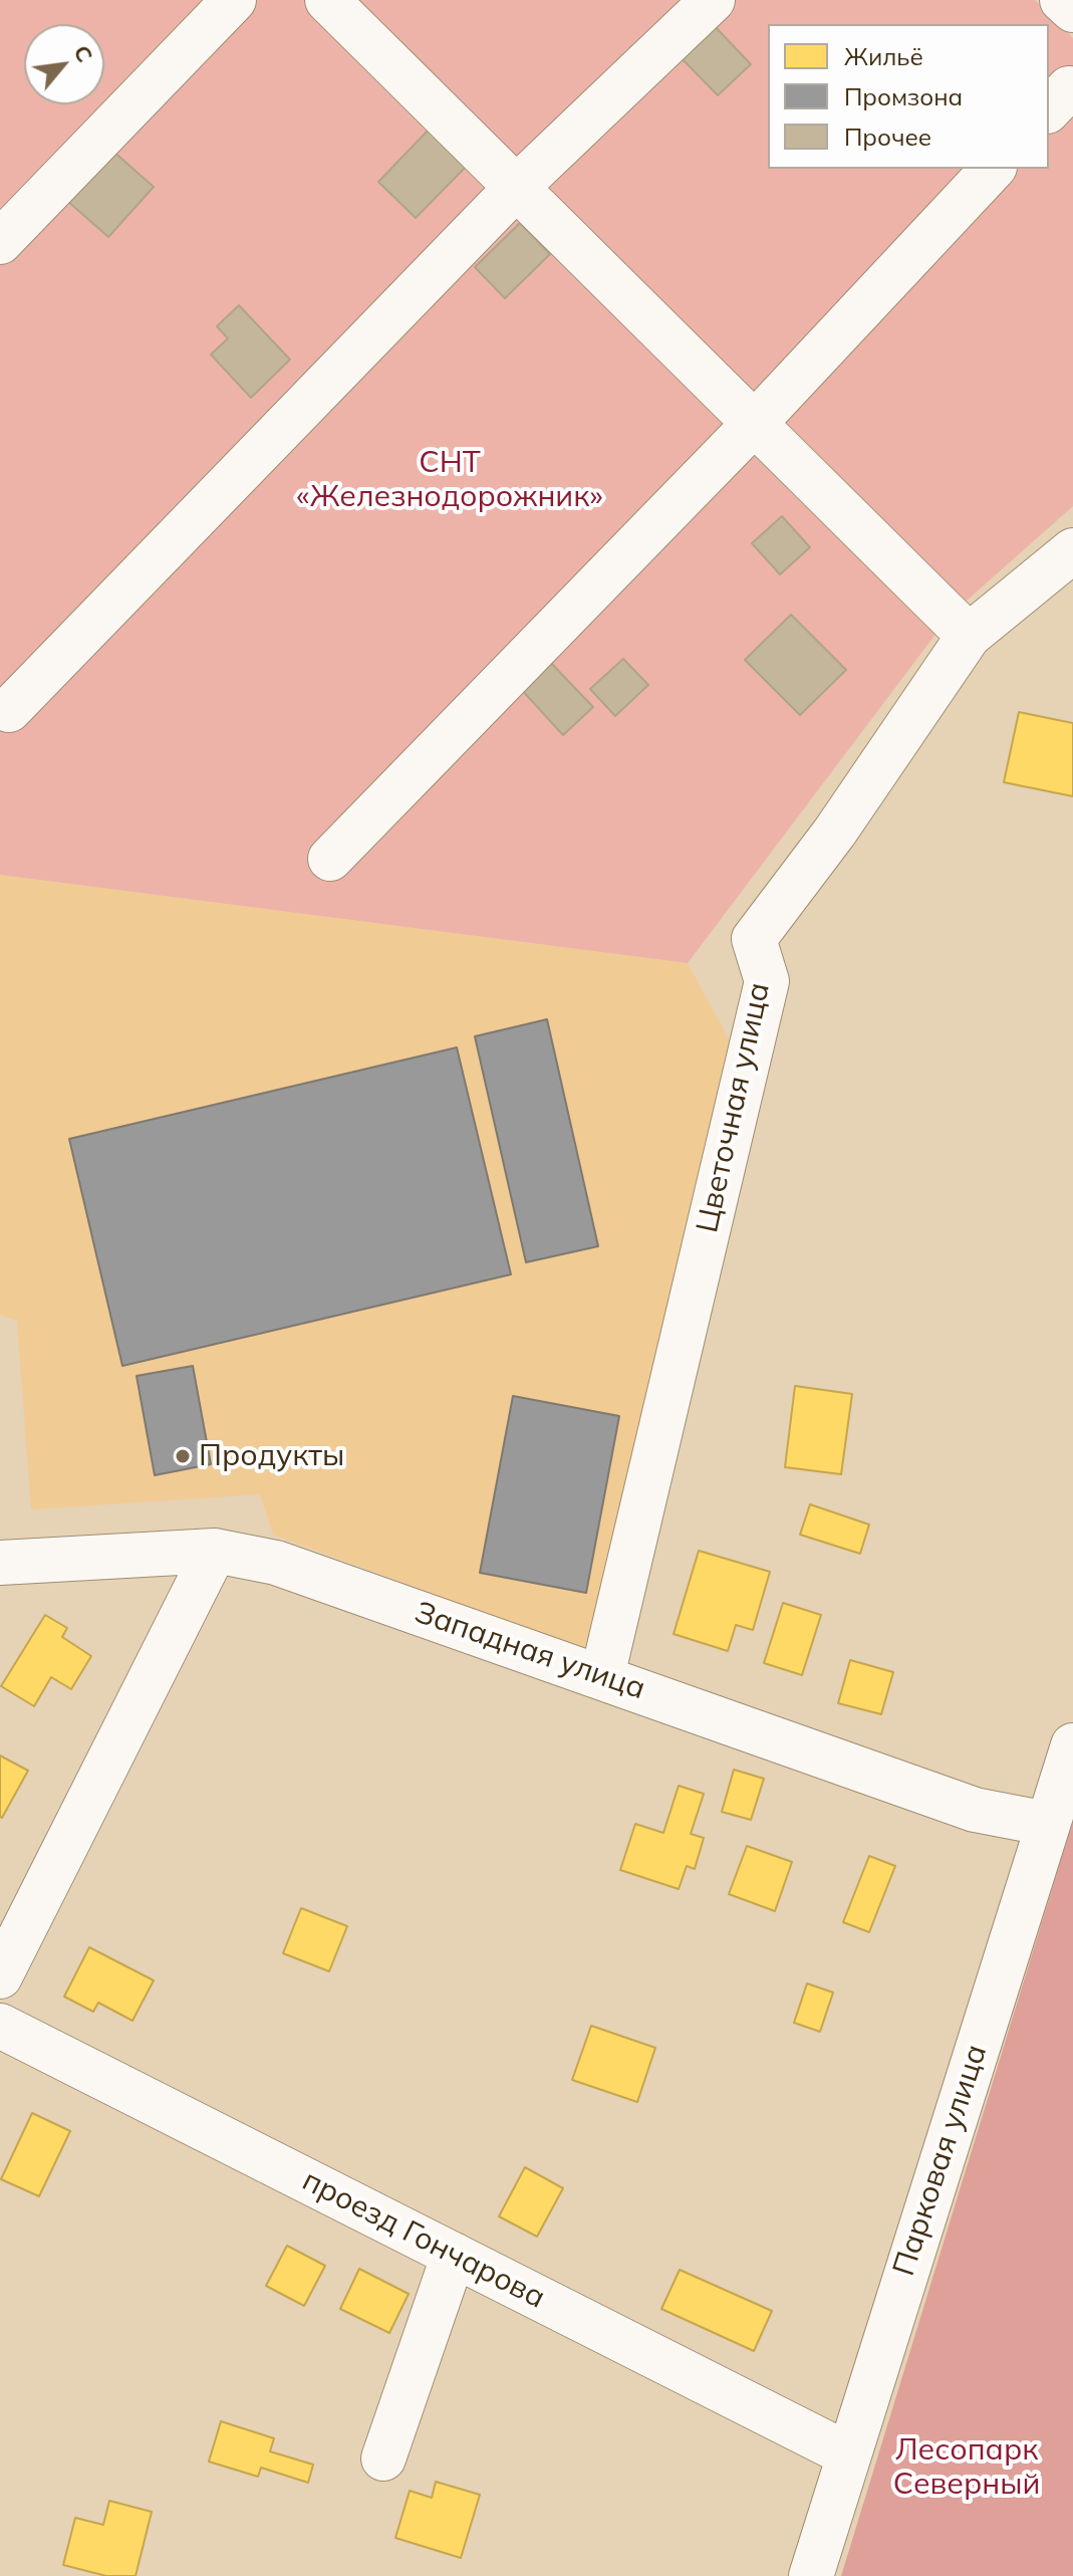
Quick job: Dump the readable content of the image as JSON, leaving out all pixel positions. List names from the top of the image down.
{
  "streets": {
    "street": [
      "Цветочная улица",
      "Западная улица",
      "Парковая улица",
      "проезд Гончарова"
    ]
  },
  "crossings": [
    ["Цветочная улица", "Западная улица"],
    ["Западная улица", "Парковая улица"],
    ["Парковая улица", "проезд Гончарова"]
  ],
  "parks": ["СНТ «Железнодорожник»", "Лесопарк Северный"],
  "places": ["Продукты"],
  "legend": ["Жильё", "Промзона", "Прочее"],
  "north": "top right"
}
